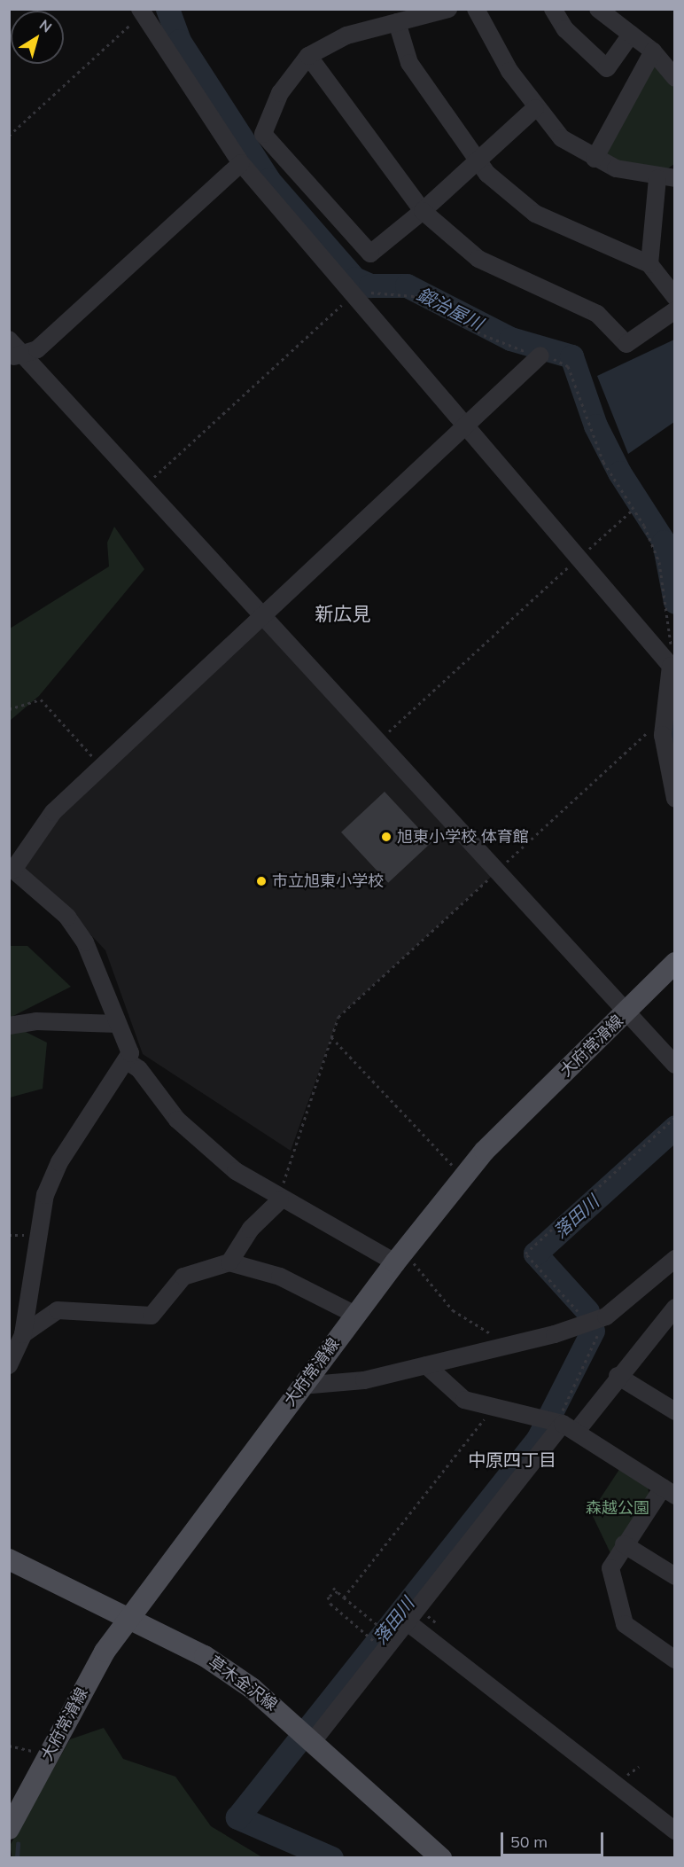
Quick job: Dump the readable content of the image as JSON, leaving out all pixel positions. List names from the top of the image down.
{
  "streets": {
    "main road": ["大府常滑線", "草木金沢線"]
  },
  "crossings": [
    ["大府常滑線", "草木金沢線"]
  ],
  "districts": ["新広見", "中原四丁目"],
  "water": ["鍛治屋川", "落田川"],
  "parks": ["森越公園"],
  "places": ["旭東小学校 体育館", "市立旭東小学校"],
  "scale_bar": "50 m",
  "north": "top right"
}
